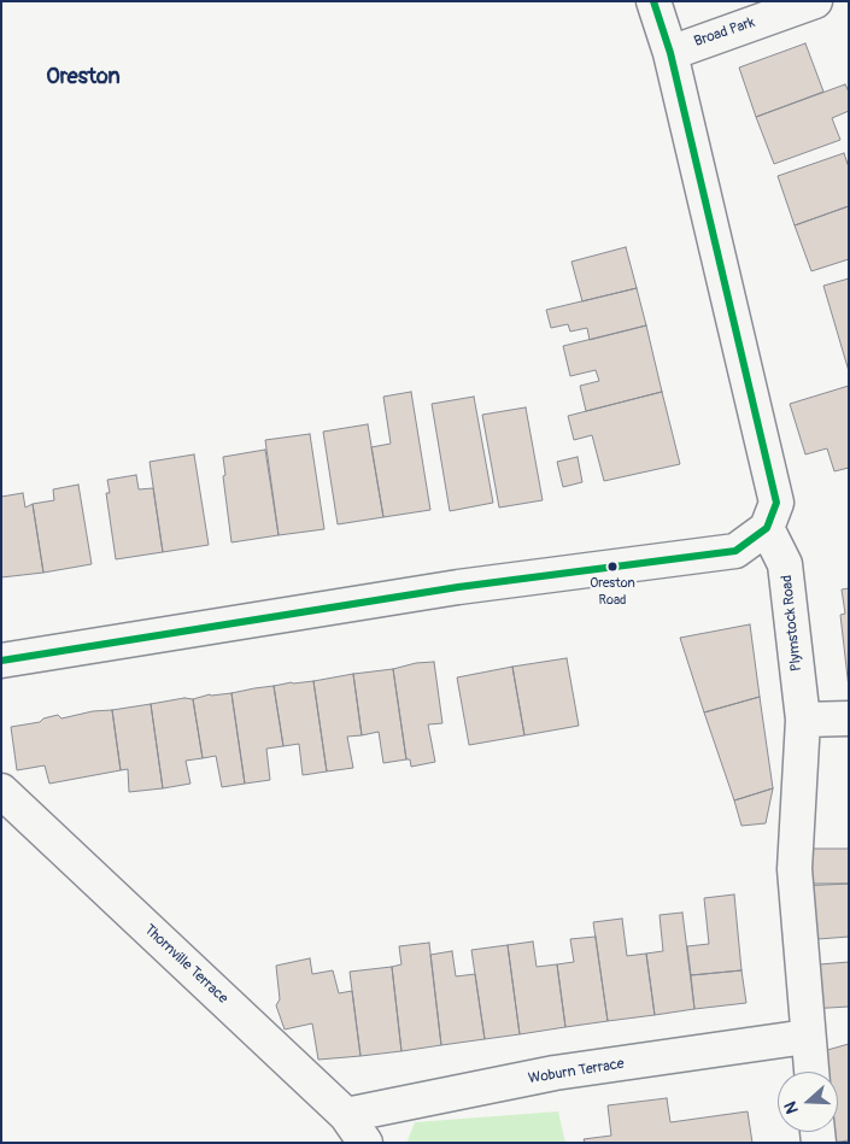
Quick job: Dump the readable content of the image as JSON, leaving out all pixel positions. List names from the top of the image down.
{
  "streets": {
    "street": [
      "Broad Park",
      "Plymstock Road",
      "Thornville Terrace",
      "Woburn Terrace"
    ]
  },
  "crossings": [
    ["Plymstock Road", "Woburn Terrace"],
    ["Thornville Terrace", "Woburn Terrace"]
  ],
  "districts": ["Oreston"],
  "places": ["Oreston Road"],
  "north": "left"
}
